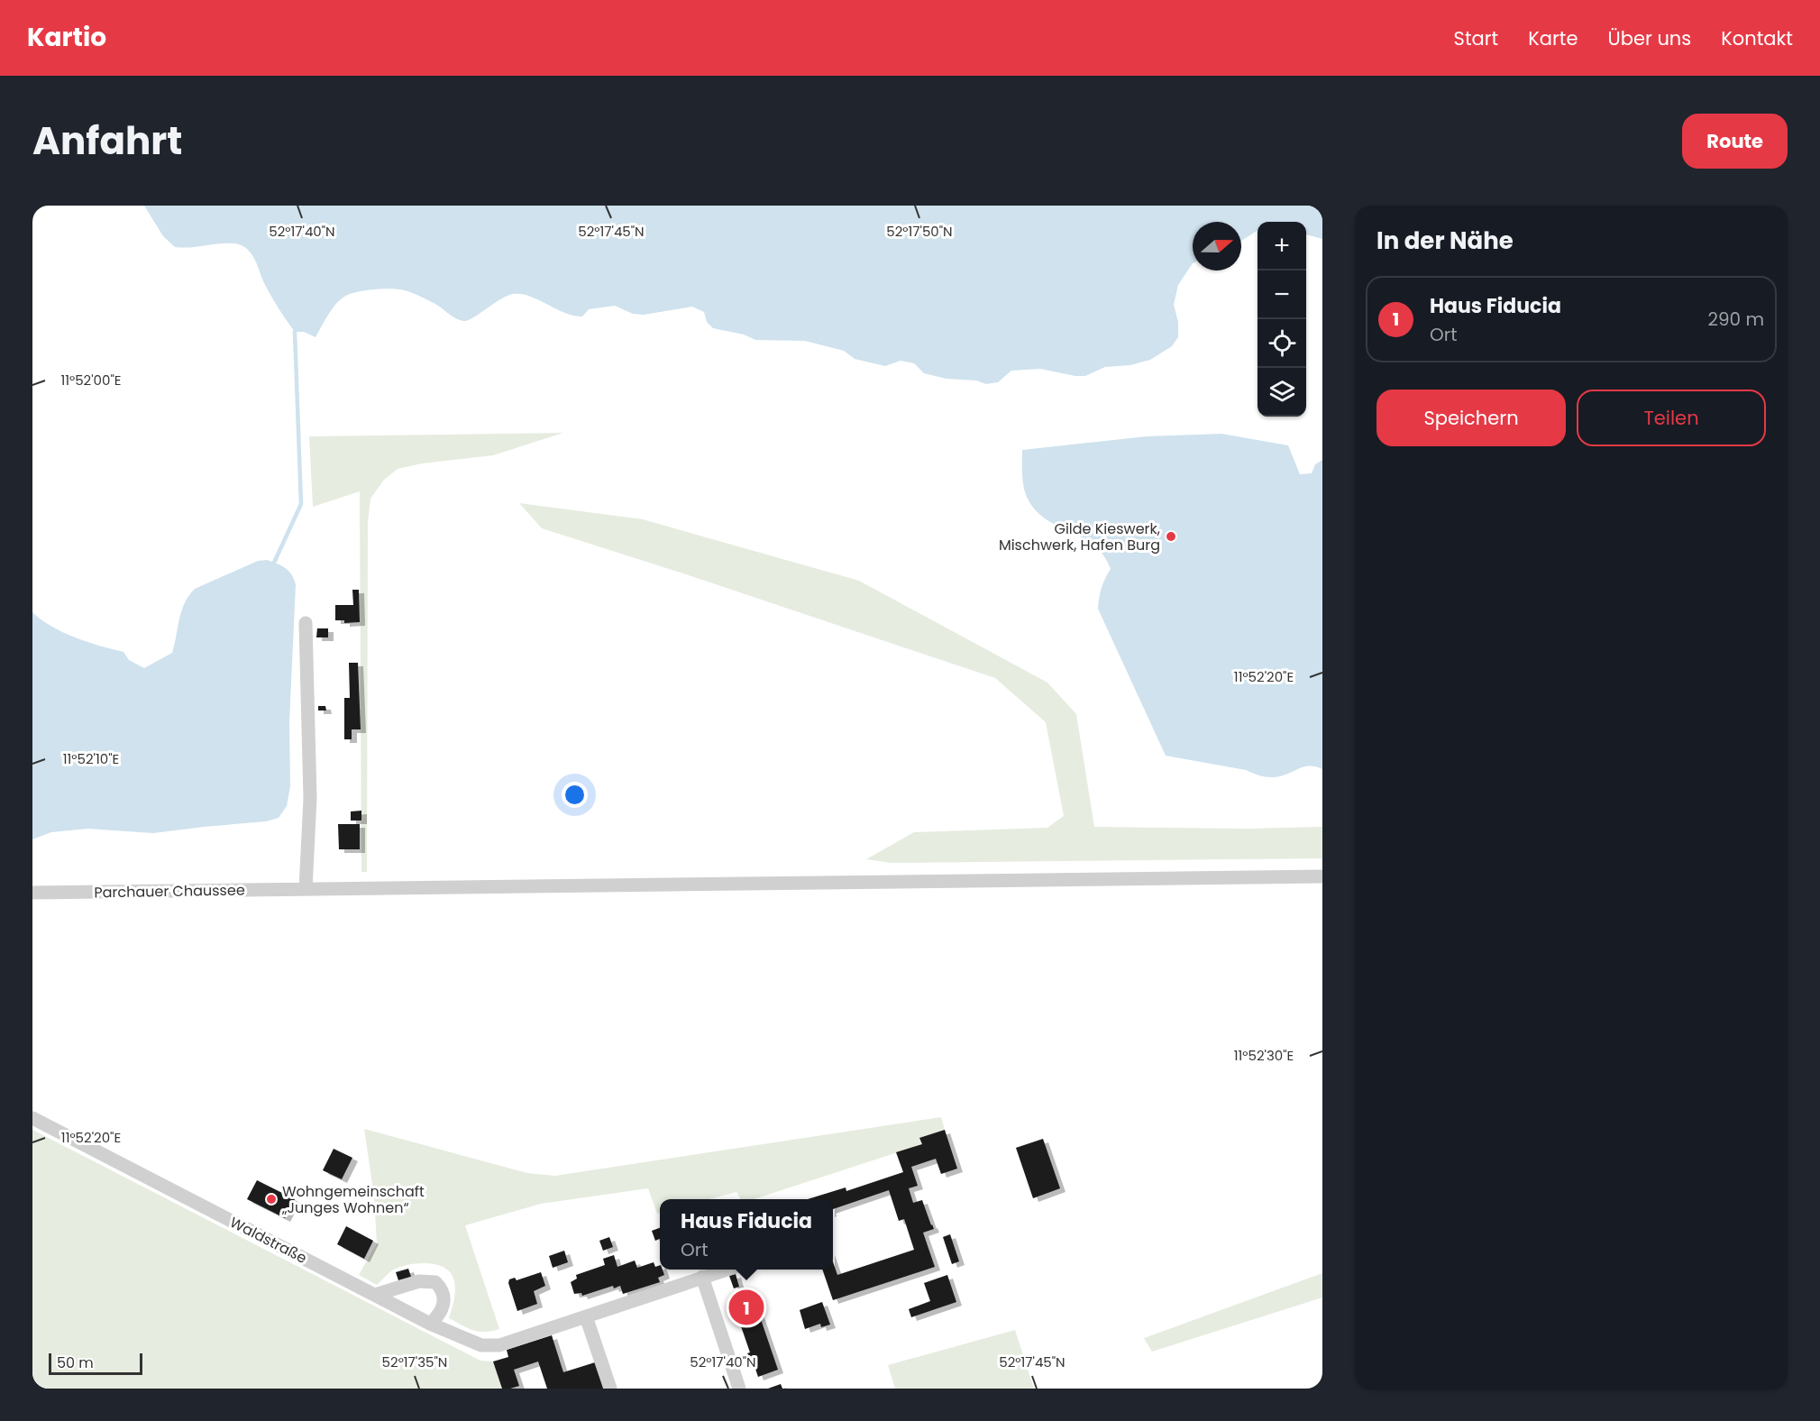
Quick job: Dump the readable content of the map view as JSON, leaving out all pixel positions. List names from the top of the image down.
{
  "streets": {
    "street": ["Parchauer Chaussee", "Waldstraße"]
  },
  "places": ["Gilde Kieswerk, Mischwerk, Hafen Burg", "Wohngemeinschaft „Junges Wohnen“"],
  "scale_bar": "50 m",
  "north": "right",
  "page": {
    "header": "Kartio",
    "nav": [
      "Start",
      "Karte",
      "Über uns",
      "Kontakt"
    ],
    "title": "Anfahrt",
    "buttons": [
      "Route",
      ["Speichern", "Teilen"]
    ],
    "heading": "In der Nähe",
    "map_buttons": ["+", "−"],
    "list": [
      {
        "mark": "1",
        "name": "Haus Fiducia",
        "note": "Ort",
        "value": "290 m"
      }
    ],
    "popup": ["Haus Fiducia", "Ort"],
    "pins": "1",
    "scale": "50 m"
  },
  "coordinates": [
    "52°17'50\"N",
    "52°17'40\"N",
    "52°17'45\"N",
    "11°52'00\"E",
    "11°52'20\"E",
    "11°52'10\"E",
    "11°52'30\"E",
    "52°17'35\"N"
  ]
}
